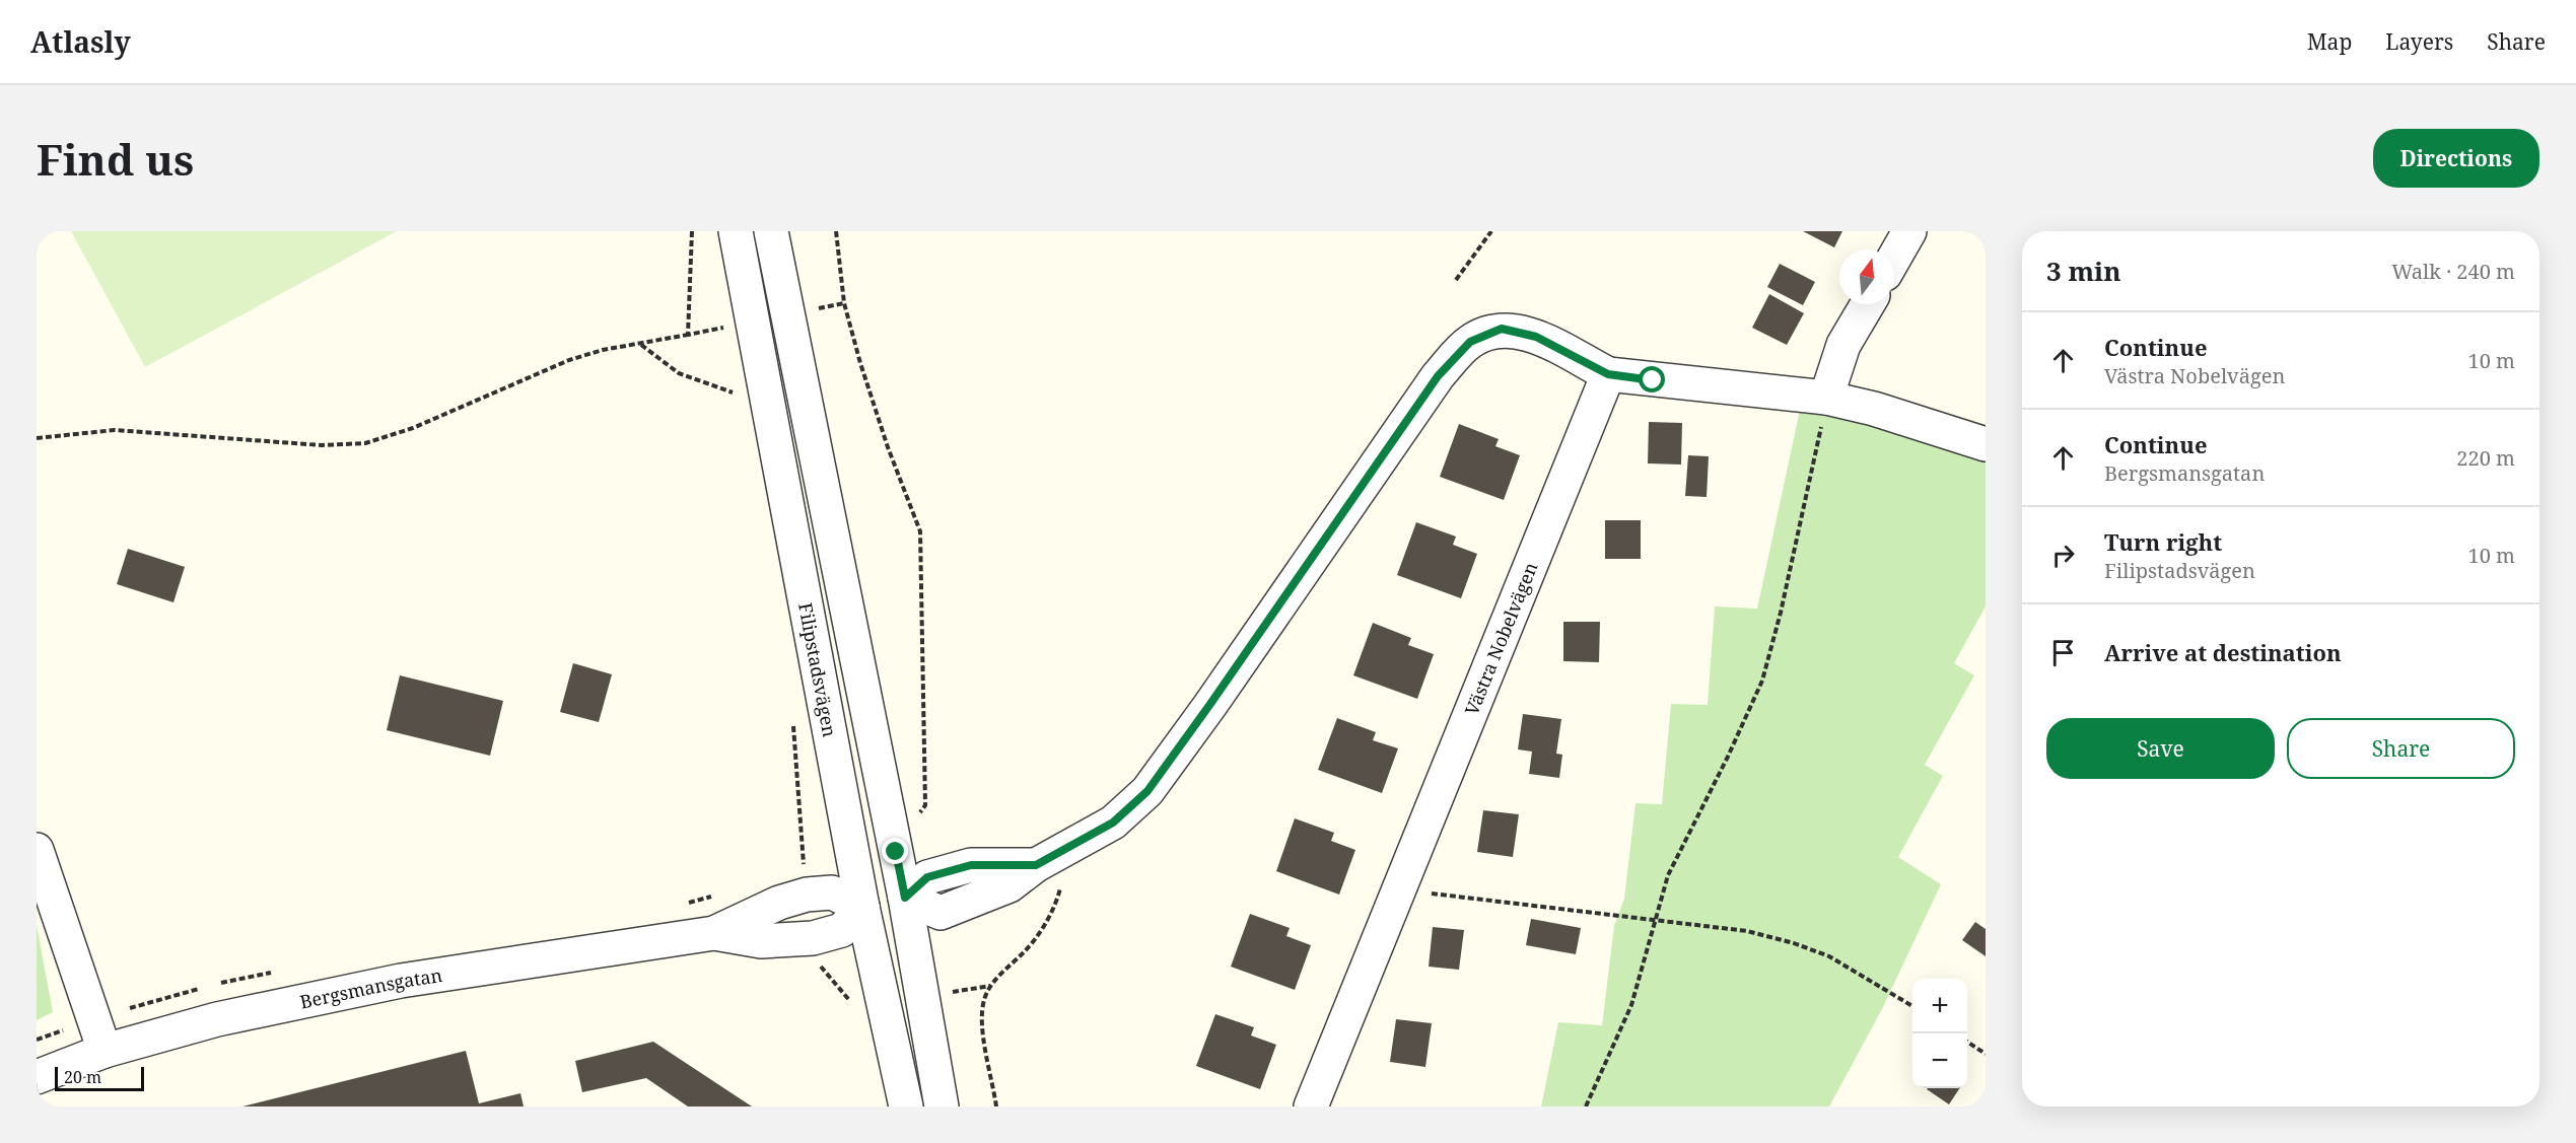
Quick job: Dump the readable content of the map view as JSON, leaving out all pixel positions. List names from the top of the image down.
{
  "streets": {
    "street": ["Västra Nobelvägen", "Filipstadsvägen", "Bergsmansgatan"]
  },
  "crossings": [
    ["Filipstadsvägen", "Bergsmansgatan"]
  ],
  "scale_bar": "20 m",
  "north": "top",
  "page": {
    "header": "Atlasly",
    "nav": ["Map", "Layers", "Share"],
    "buttons": [
      "Directions",
      ["Save", "Share"]
    ],
    "title": "Find us",
    "heading": ["3 min", "Walk · 240 m"],
    "list": [
      ["Continue", "Västra Nobelvägen", "10 m"],
      ["Continue", "Bergsmansgatan", "220 m"],
      ["Turn right", "Filipstadsvägen", "10 m"],
      "Arrive at destination"
    ],
    "map_buttons": ["+", "−"],
    "scale": "20 m"
  }
}
